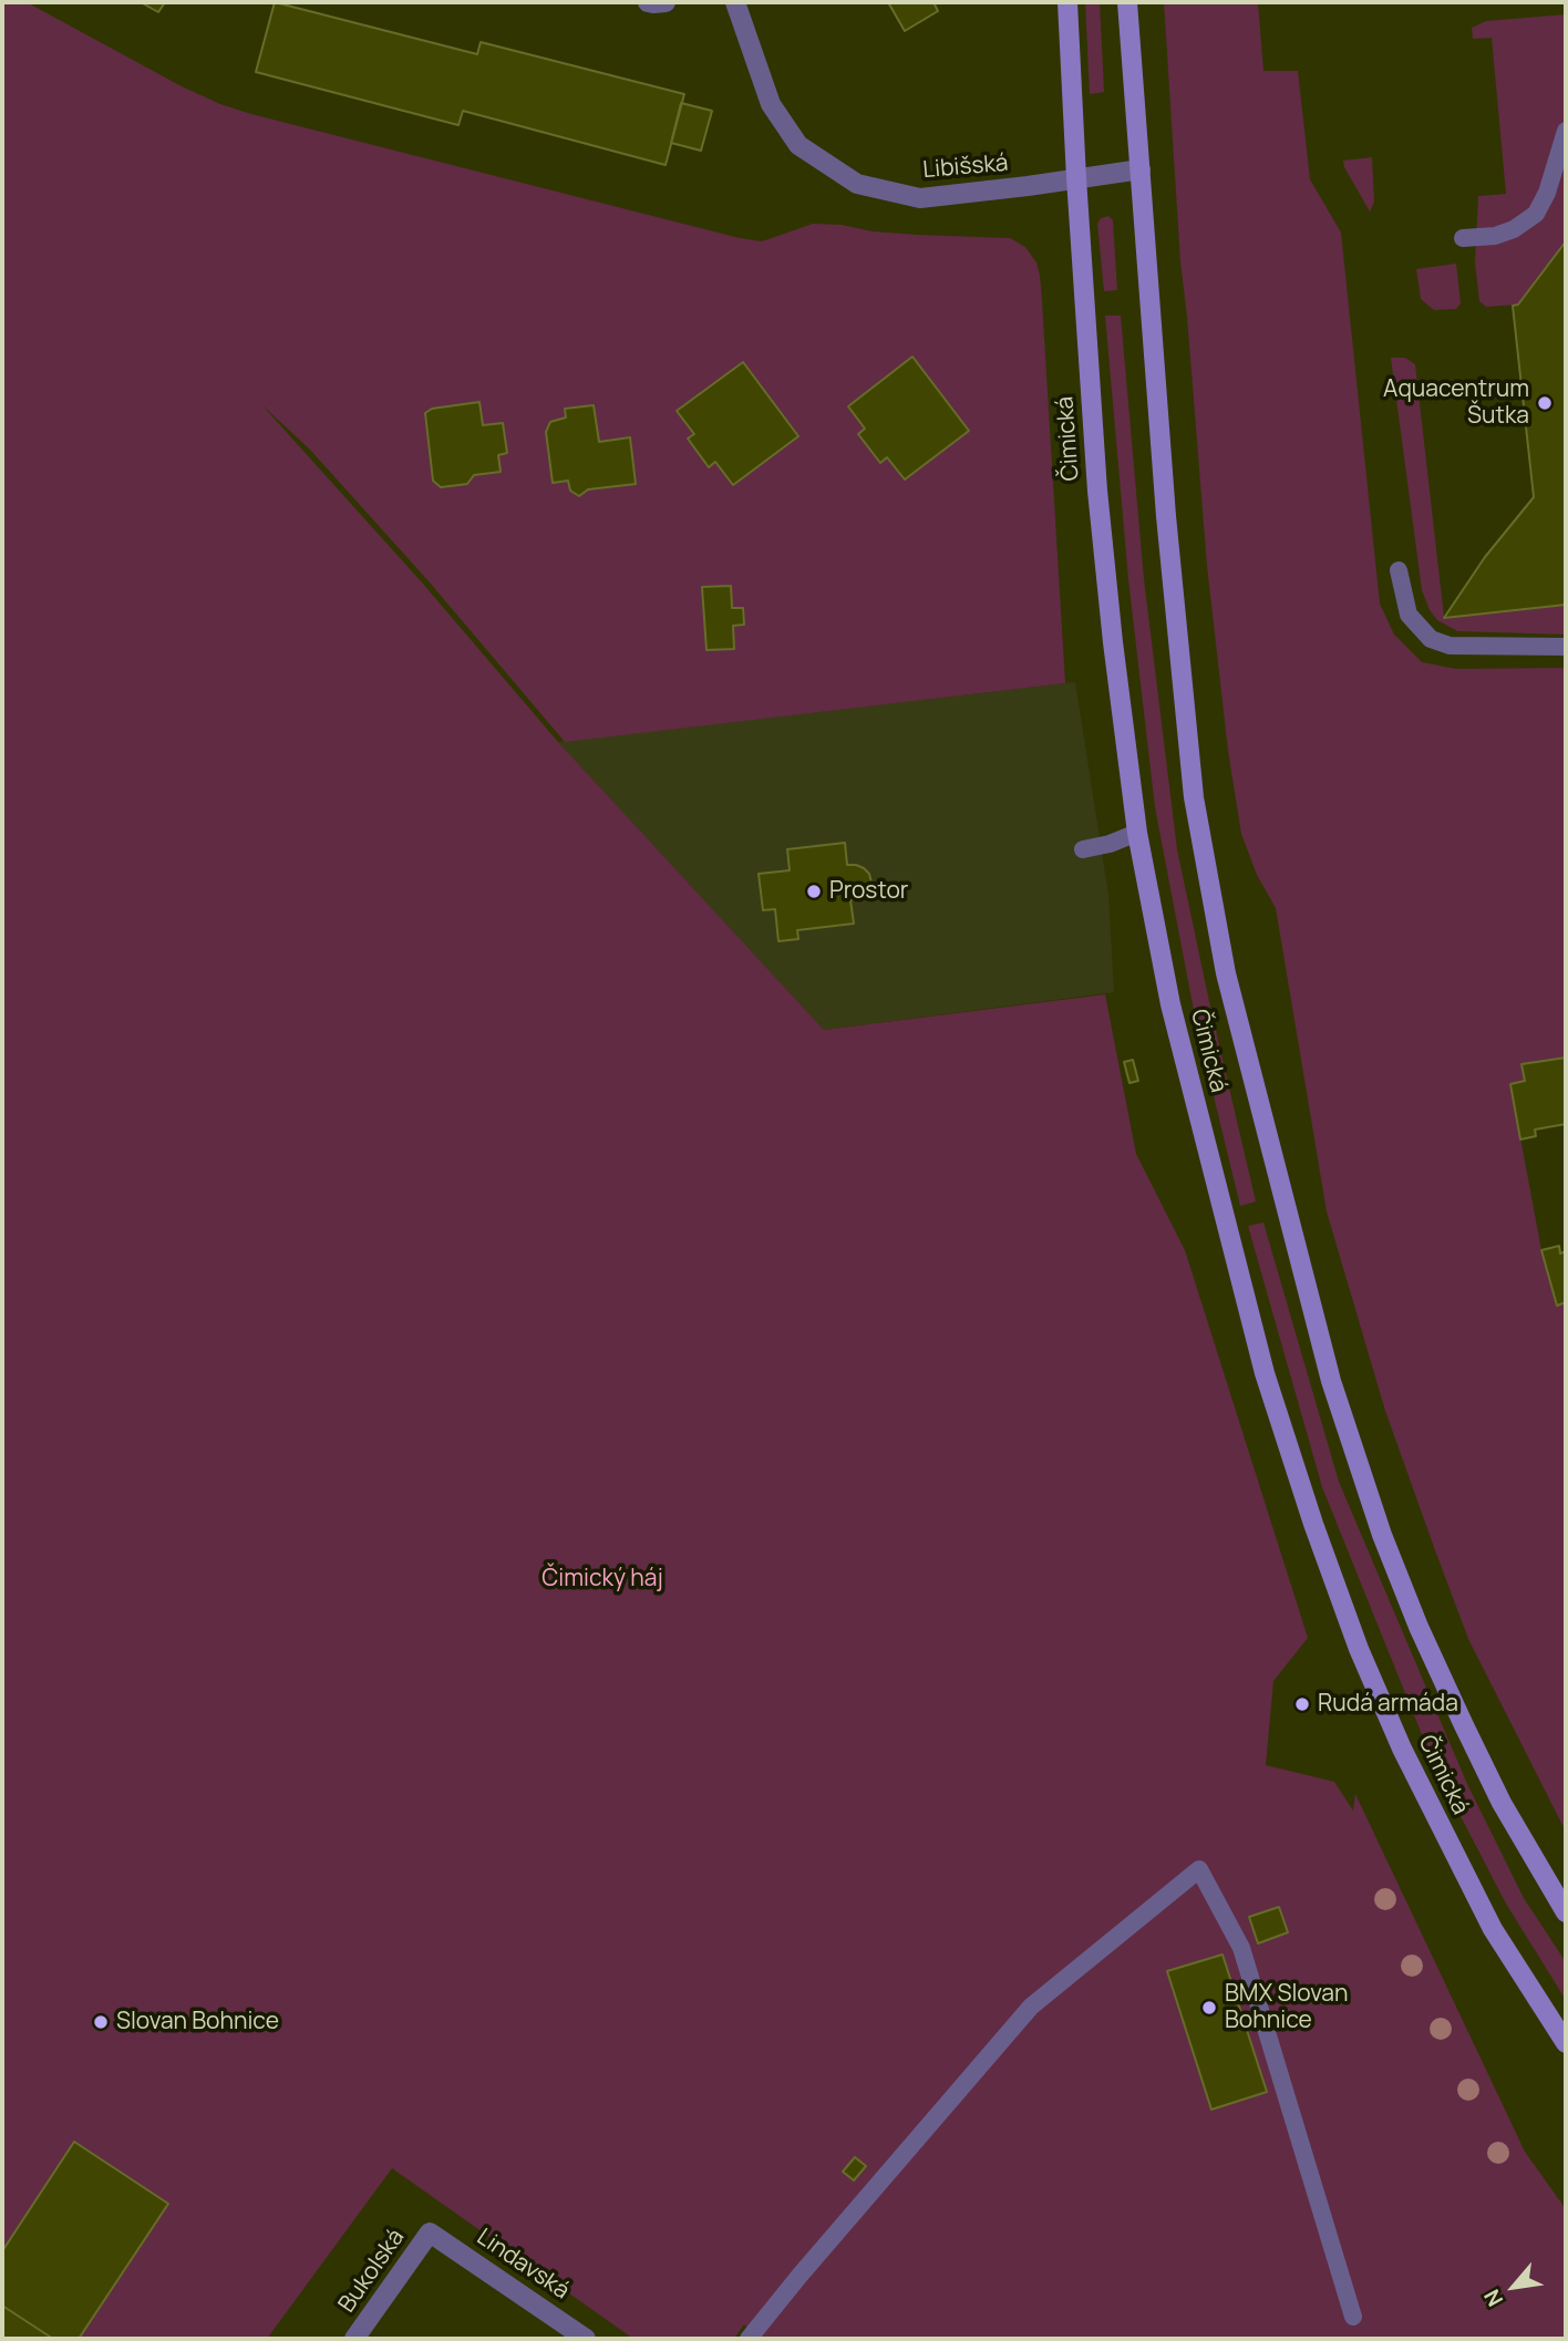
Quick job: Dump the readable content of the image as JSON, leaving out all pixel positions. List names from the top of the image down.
{
  "streets": {
    "main road": ["Čimická"],
    "street": ["Libišská", "Lindavská", "Bukolská"]
  },
  "crossings": [
    ["Libišská", "Čimická"],
    ["Lindavská", "Bukolská"]
  ],
  "parks": ["Čimický háj"],
  "places": [
    "Aquacentrum Šutka",
    "Prostor",
    "Rudá armáda",
    "BMX Slovan Bohnice",
    "Slovan Bohnice"
  ],
  "north": "bottom left"
}
